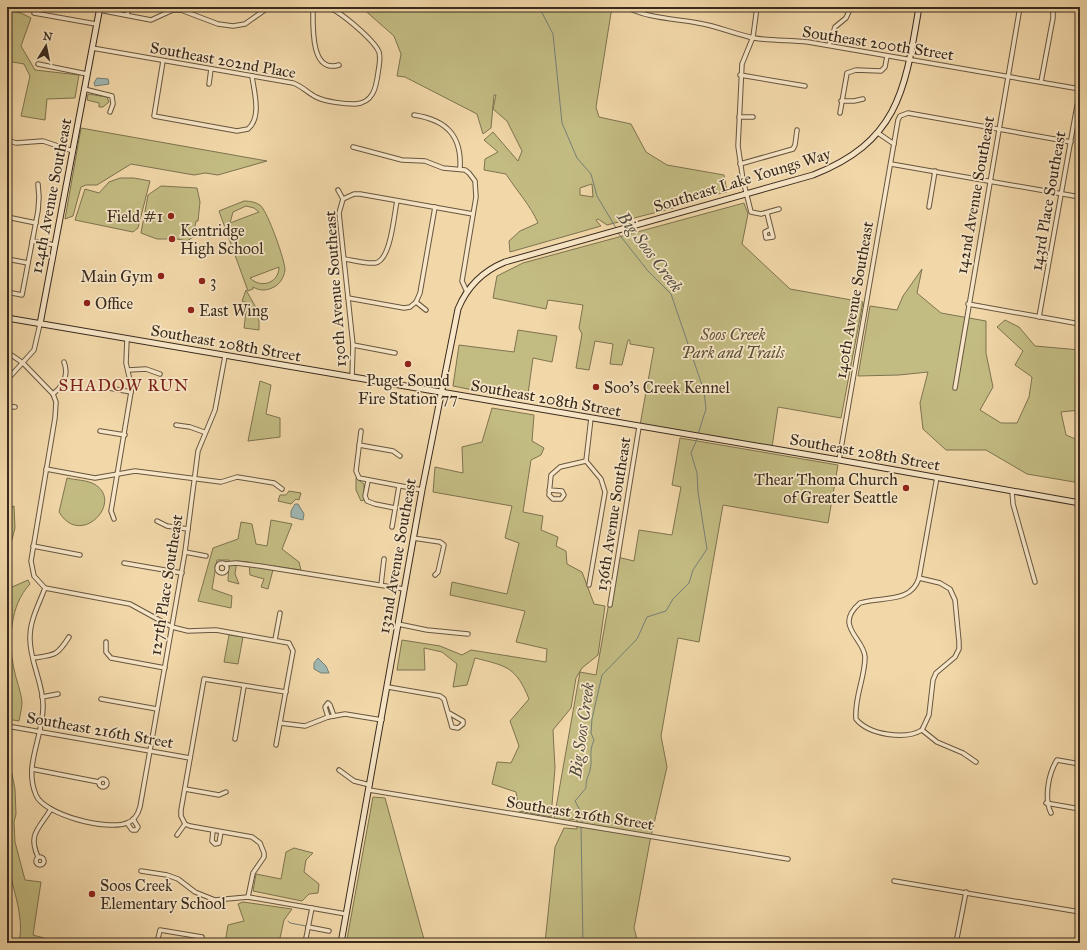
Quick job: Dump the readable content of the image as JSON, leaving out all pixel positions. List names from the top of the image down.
{
  "streets": {
    "main road": [
      "Southeast Lake Youngs Way",
      "124th Avenue Southeast",
      "Southeast 208th Street",
      "132nd Avenue Southeast"
    ],
    "street": [
      "Southeast 200th Street",
      "Southeast 202nd Place",
      "142nd Avenue Southeast",
      "143rd Place Southeast",
      "130th Avenue Southeast",
      "140th Avenue Southeast",
      "136th Avenue Southeast",
      "127th Place Southeast",
      "Southeast 216th Street"
    ]
  },
  "crossings": [
    ["Southeast 200th Street", "Southeast Lake Youngs Way"],
    ["Southeast 200th Street", "142nd Avenue Southeast"],
    ["Southeast 200th Street", "143rd Place Southeast"],
    ["Southeast 202nd Place", "124th Avenue Southeast"],
    ["Southeast Lake Youngs Way", "132nd Avenue Southeast"],
    ["142nd Avenue Southeast", "140th Avenue Southeast"],
    ["124th Avenue Southeast", "Southeast 208th Street"],
    ["130th Avenue Southeast", "Southeast 208th Street"],
    ["140th Avenue Southeast", "Southeast 208th Street"],
    ["Southeast 208th Street", "136th Avenue Southeast"],
    ["Southeast 208th Street", "132nd Avenue Southeast"],
    ["Southeast 208th Street", "127th Place Southeast"],
    ["132nd Avenue Southeast", "Southeast 216th Street"],
    ["127th Place Southeast", "Southeast 216th Street"]
  ],
  "districts": ["SHADOW RUN"],
  "water": ["Big Soos Creek"],
  "parks": ["Soos Creek Park and Trails"],
  "places": [
    "Field #1",
    "Kentridge High School",
    "Main Gym",
    "3",
    "Office",
    "East Wing",
    "Puget Sound Fire Station 77",
    "Soo's Creek Kennel",
    "Thear Thoma Church of Greater Seattle",
    "Soos Creek Elementary School"
  ],
  "north": "top"
}
